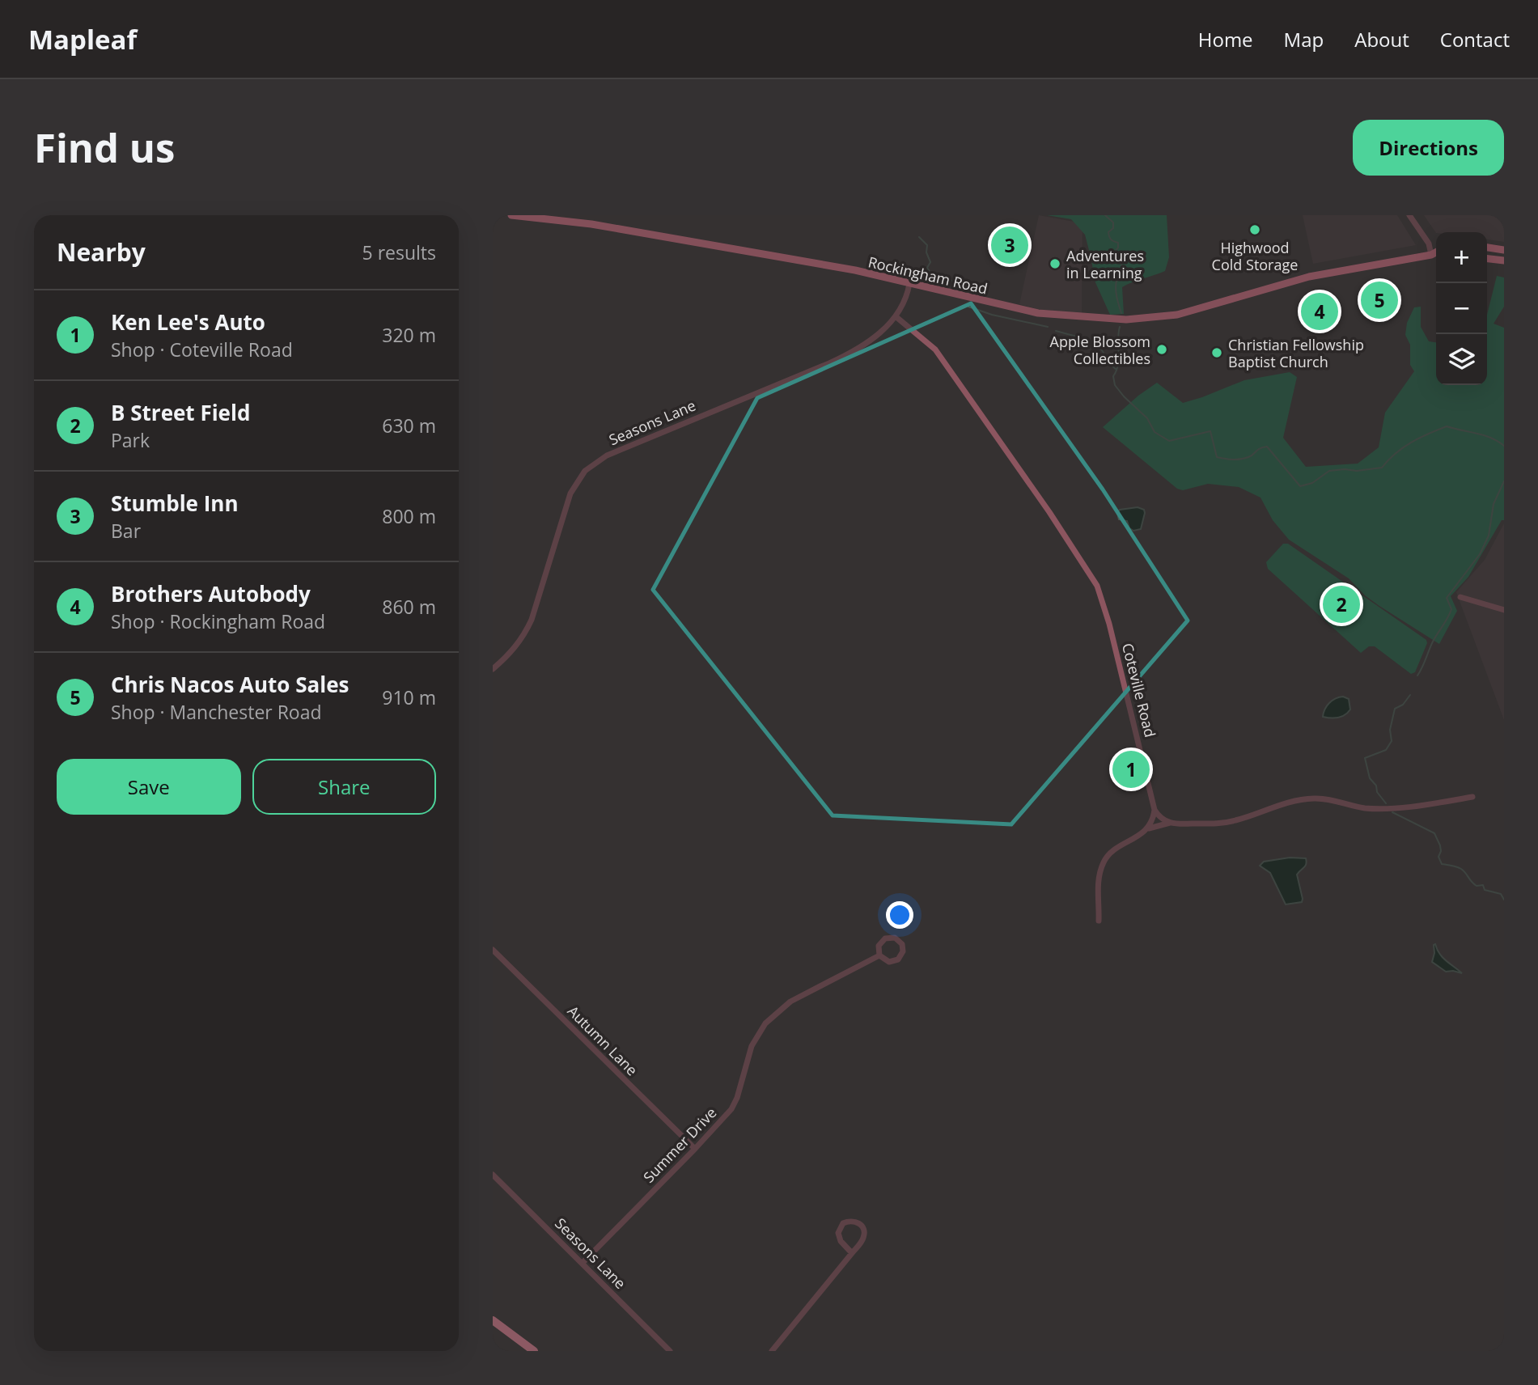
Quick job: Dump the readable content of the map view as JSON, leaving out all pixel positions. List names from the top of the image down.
{
  "streets": {
    "main road": ["Rockingham Road"],
    "street": [
      "Seasons Lane",
      "Coteville Road",
      "Autumn Lane",
      "Summer Drive"
    ]
  },
  "crossings": [
    ["Rockingham Road", "Seasons Lane"],
    ["Seasons Lane", "Coteville Road"],
    ["Seasons Lane", "Summer Drive"],
    ["Autumn Lane", "Summer Drive"]
  ],
  "places": [
    "Highwood Cold Storage",
    "Adventures in Learning",
    "Apple Blossom Collectibles",
    "Christian Fellowship Baptist Church"
  ],
  "page": {
    "header": "Mapleaf",
    "nav": [
      "Home",
      "Map",
      "About",
      "Contact"
    ],
    "buttons": [
      "Directions",
      ["Save", "Share"]
    ],
    "title": "Find us",
    "heading": ["Nearby", "5 results"],
    "pins": [
      "3",
      "5",
      "4",
      "2",
      "1"
    ],
    "map_buttons": ["+", "−"],
    "list": [
      {
        "mark": "1",
        "name": "Ken Lee's Auto",
        "note": "Shop · Coteville Road",
        "value": "320 m"
      },
      {
        "mark": "2",
        "name": "B Street Field",
        "note": "Park",
        "value": "630 m"
      },
      {
        "mark": "3",
        "name": "Stumble Inn",
        "note": "Bar",
        "value": "800 m"
      },
      {
        "mark": "4",
        "name": "Brothers Autobody",
        "note": "Shop · Rockingham Road",
        "value": "860 m"
      },
      {
        "mark": "5",
        "name": "Chris Nacos Auto Sales",
        "note": "Shop · Manchester Road",
        "value": "910 m"
      }
    ]
  }
}
